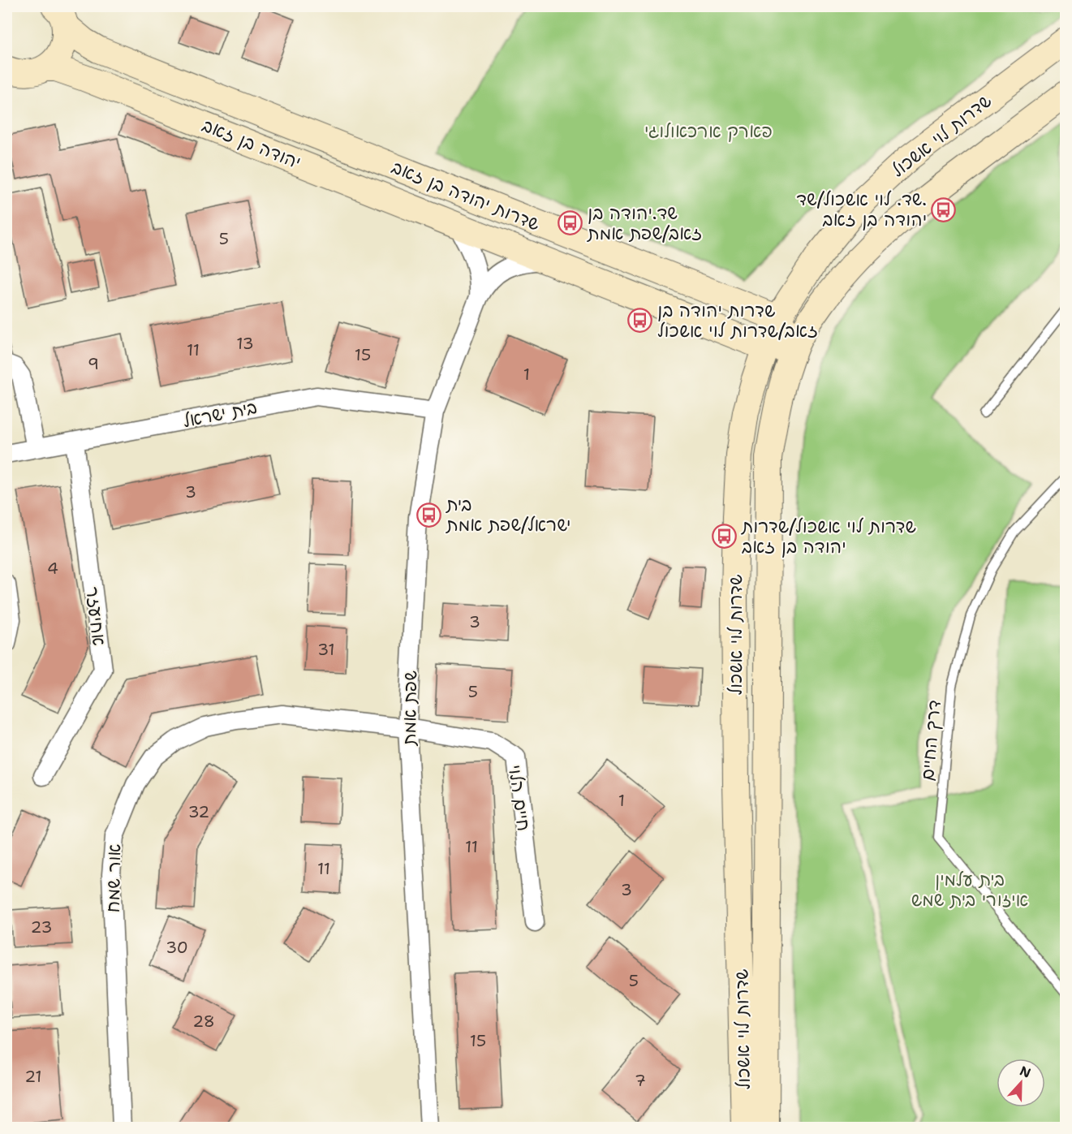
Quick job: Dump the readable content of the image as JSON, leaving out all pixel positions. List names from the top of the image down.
{
  "streets": {
    "main road": ["שדרות לוי אשכול", "יהודה בן זאב", "שדרות יהודה בן זאב"],
    "street": [
      "בית ישראל",
      "אחיעזר",
      "שפת אמת",
      "חיים הלוי",
      "אור שמח"
    ],
    "lane": ["דרך החיים"]
  },
  "crossings": [
    ["שדרות לוי אשכול", "שדרות יהודה בן זאב"],
    ["יהודה בן זאב", "שדרות יהודה בן זאב"],
    ["יהודה בן זאב", "שפת אמת"],
    ["שדרות יהודה בן זאב", "שפת אמת"],
    ["בית ישראל", "אחיעזר"],
    ["בית ישראל", "שפת אמת"],
    ["שפת אמת", "חיים הלוי"],
    ["שפת אמת", "אור שמח"],
    ["חיים הלוי", "אור שמח"]
  ],
  "parks": ["פארק ארכאולוגי", "בית עלמין איזורי בית שמש"],
  "places": {
    "bus stop": [
      "שד. לוי אשכול/שד. יהודה בן זאב",
      "שד.יהודה בן זאב/שפת אמת",
      "שדרות יהודה בן זאב/שדרות לוי אשכול",
      "בית ישראל/שפת אמת",
      "שדרות לוי אשכול/שדרות יהודה בן זאב"
    ]
  },
  "house_numbers": [
    "5",
    "13",
    "11",
    "15",
    "9",
    "1",
    "3",
    "4",
    "3",
    "31",
    "5",
    "1",
    "32",
    "11",
    "11",
    "3",
    "23",
    "30",
    "5",
    "28",
    "15",
    "21",
    "7"
  ],
  "north": "top"
}
